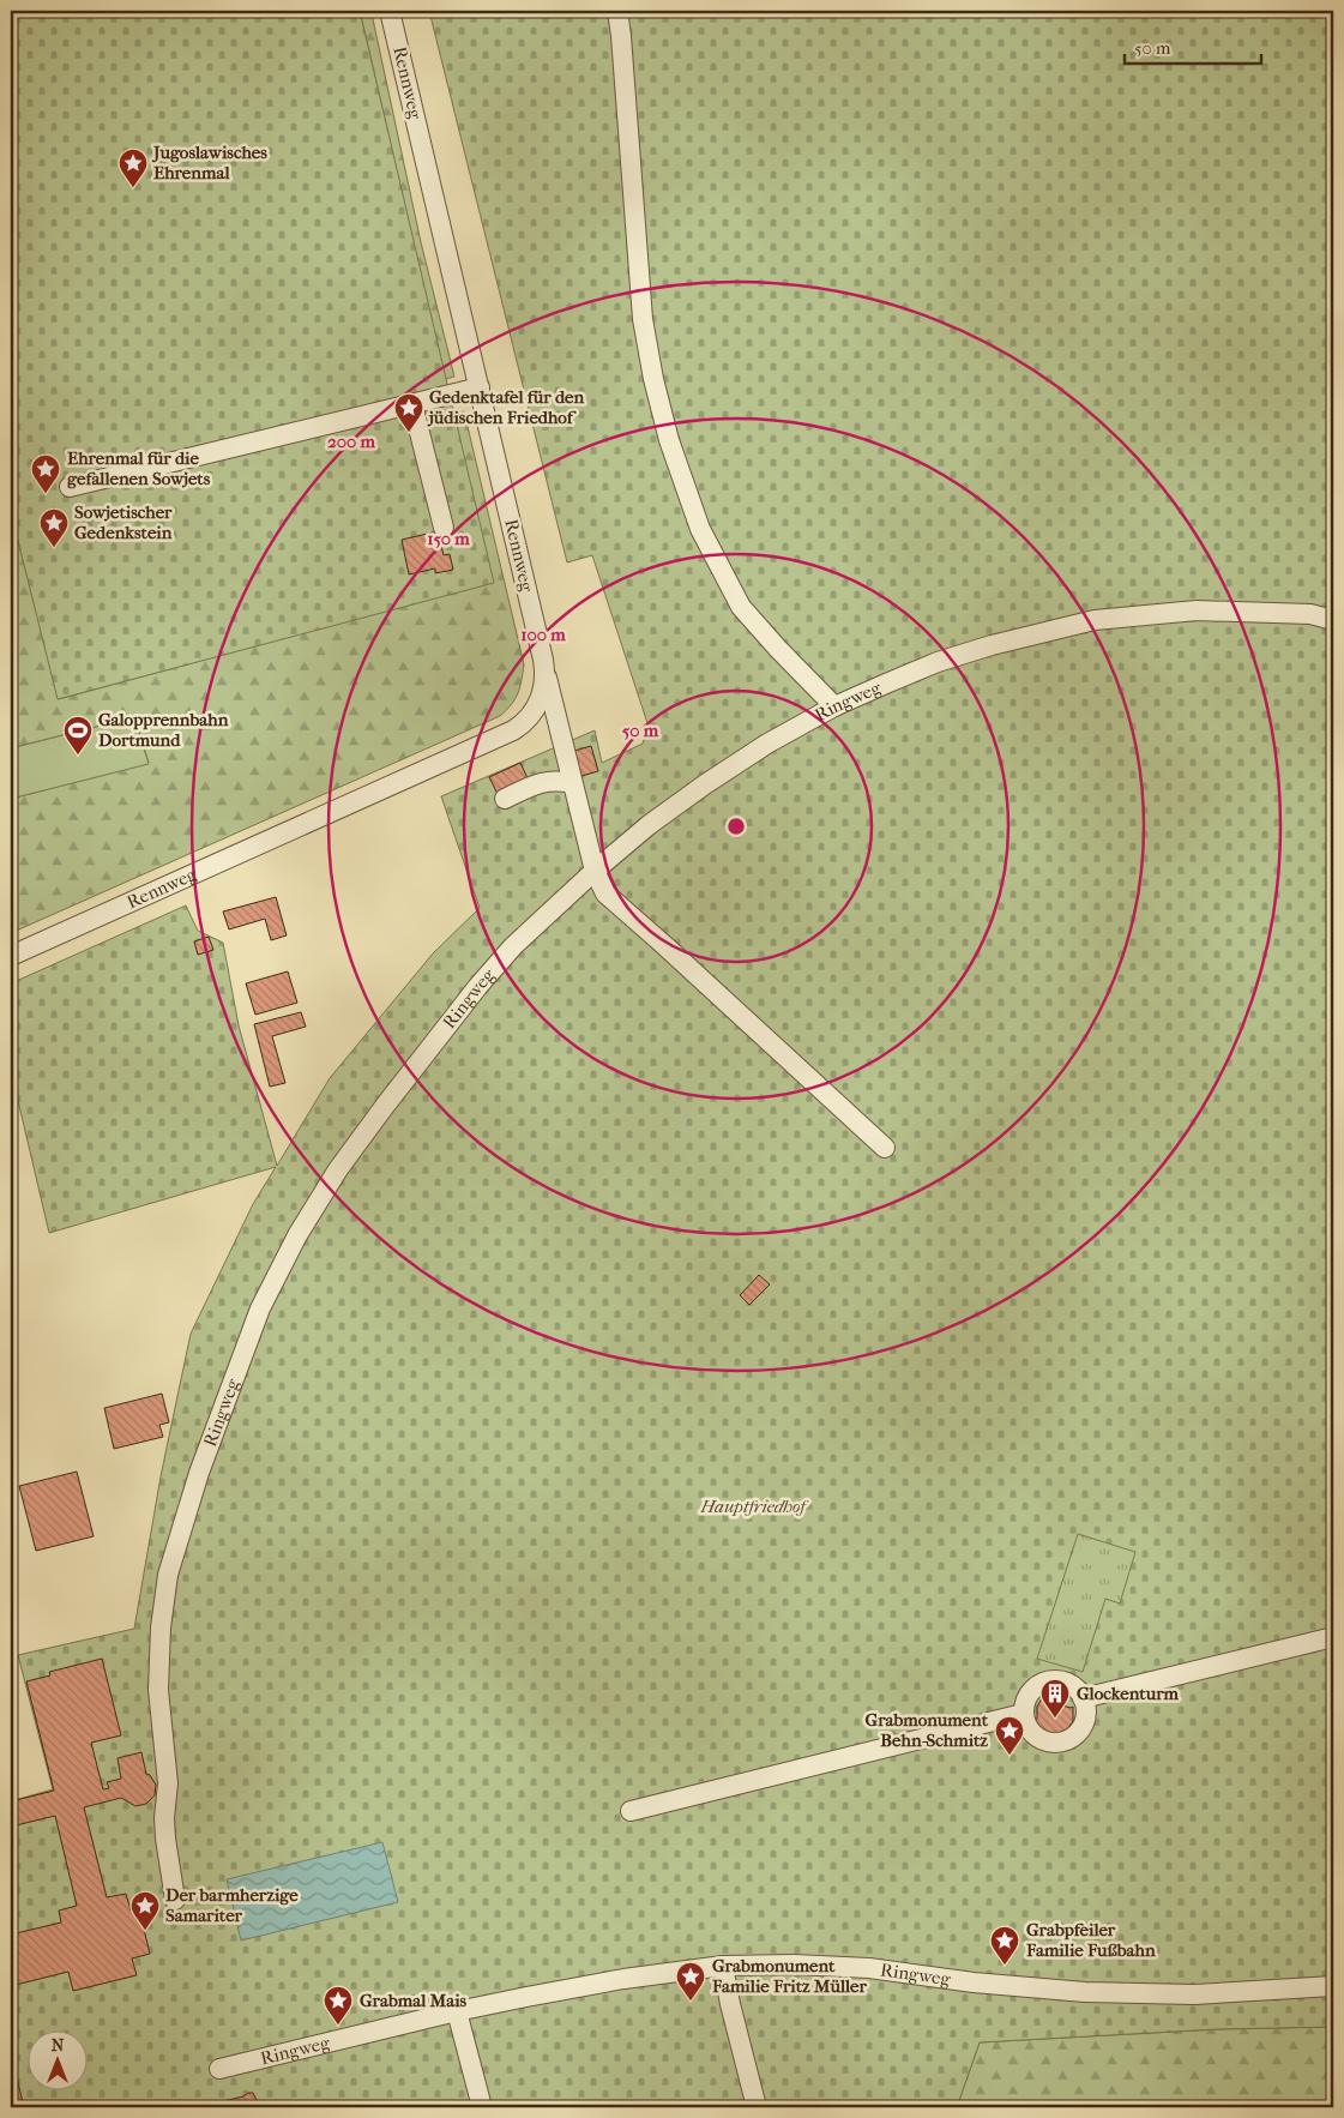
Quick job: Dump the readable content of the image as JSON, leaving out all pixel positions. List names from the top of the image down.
{
  "streets": {
    "street": ["Rennweg", "Ringweg"]
  },
  "parks": ["Hauptfriedhof"],
  "places": {
    "place": [
      "Jugoslawisches Ehrenmal",
      "Gedenktafel für den jüdischen Friedhof",
      "Ehrenmal für die gefallenen Sowjets",
      "Sowjetischer Gedenkstein",
      "Grabmonument Behn-Schmitz",
      "Der barmherzige Samariter",
      "Grabpfeiler Familie Fußbahn",
      "Grabmonument Familie Fritz Müller",
      "Grabmal Mais"
    ],
    "sports": ["Galopprennbahn Dortmund"],
    "building": ["Glockenturm"]
  },
  "scale_bar": "50 m",
  "north": "top",
  "rings": [
    "200 m",
    "150 m",
    "100 m",
    "50 m"
  ]
}
